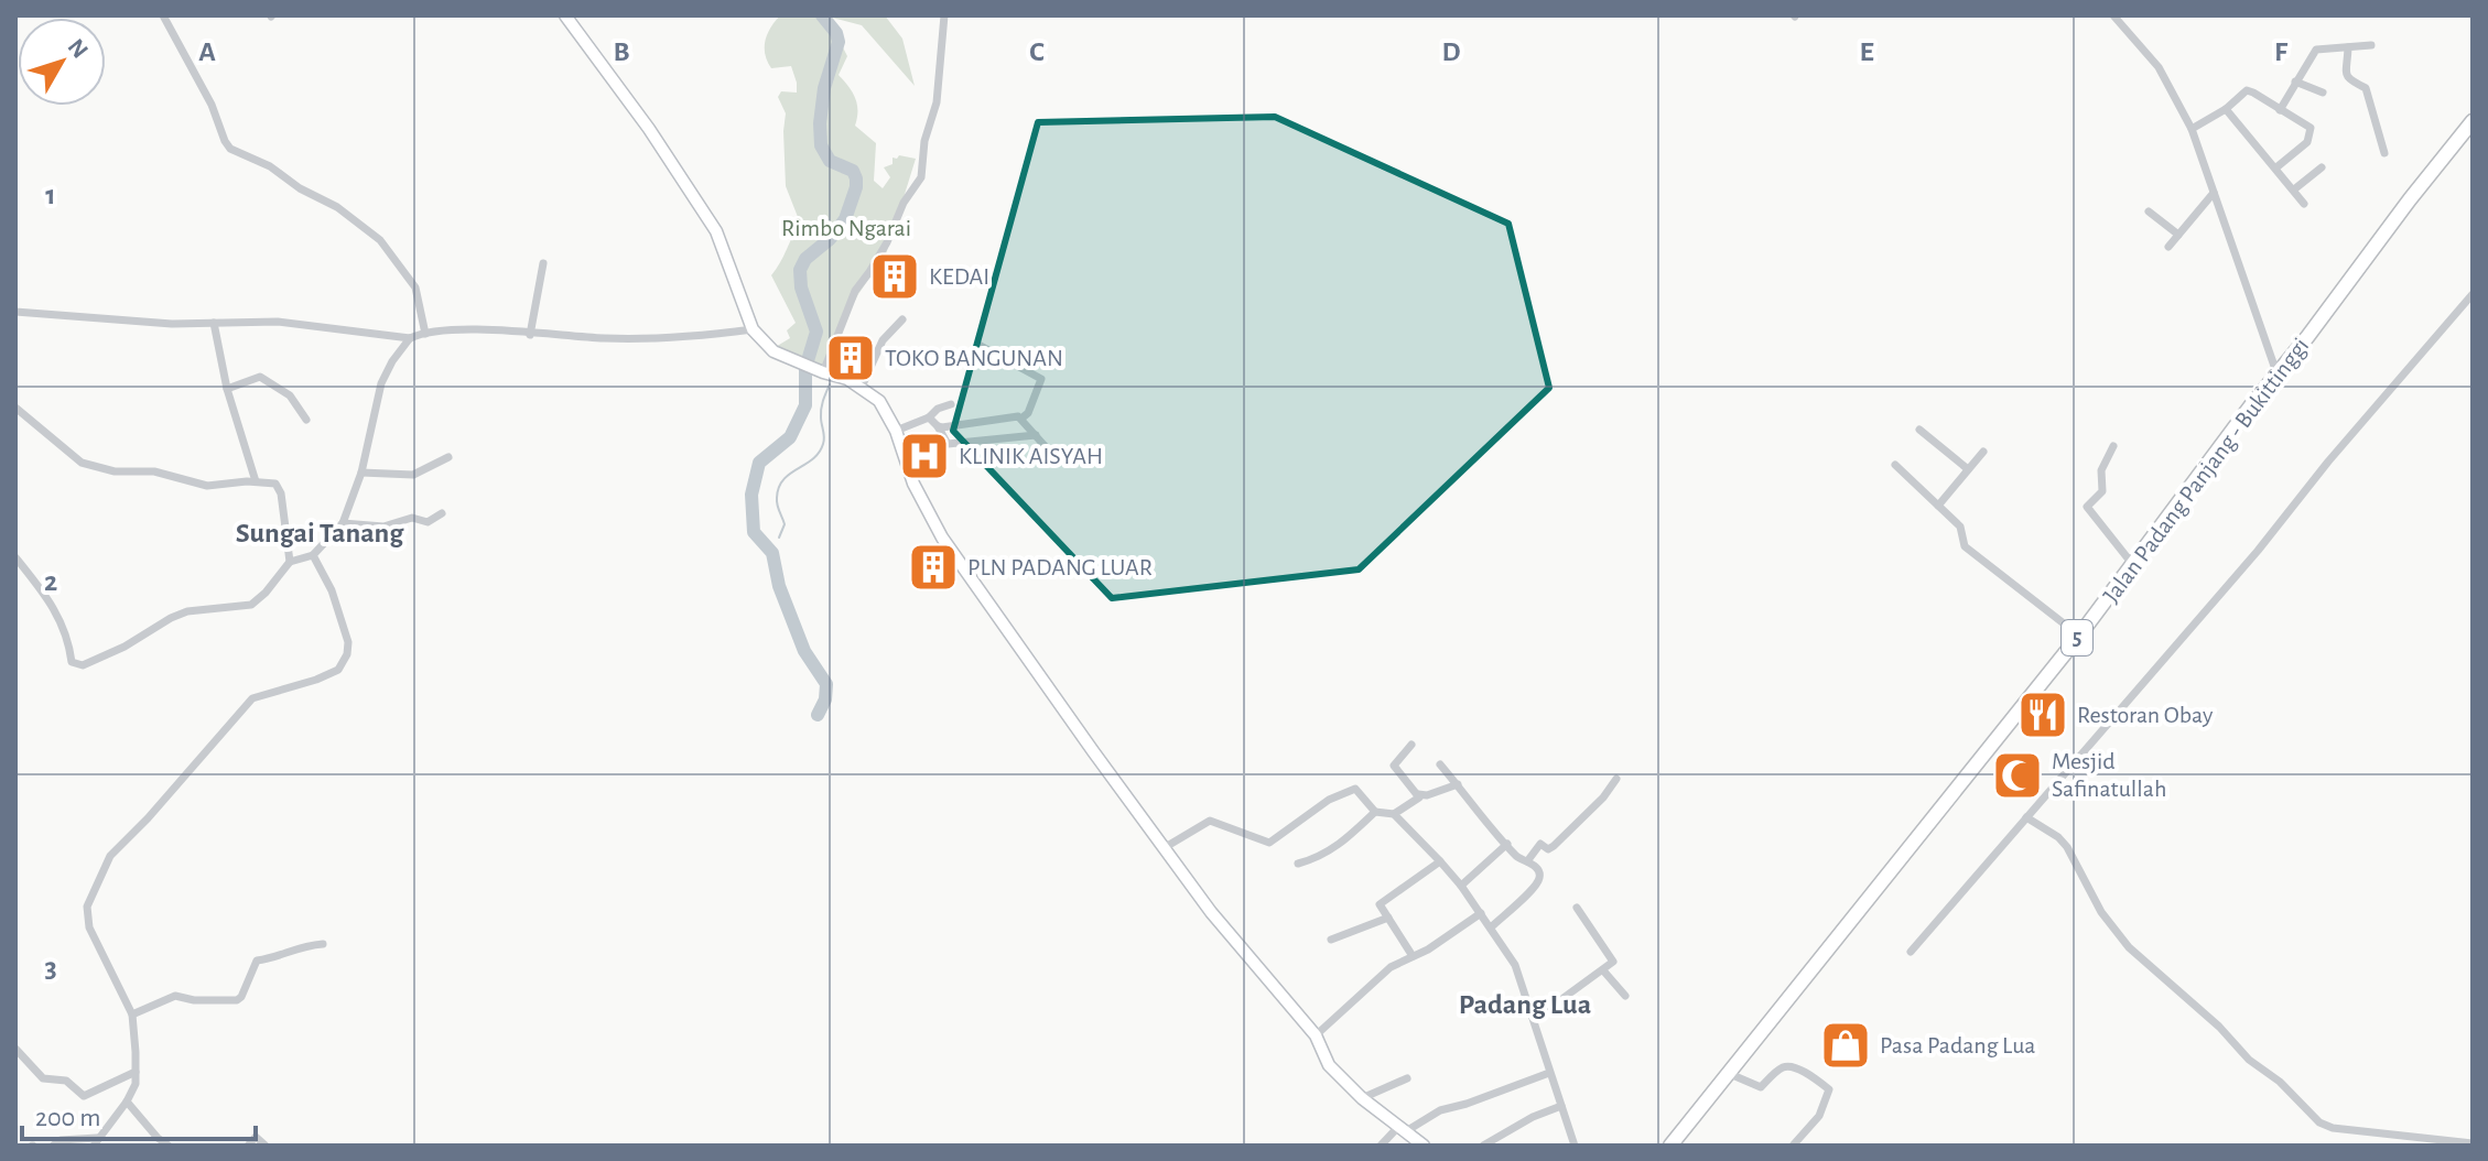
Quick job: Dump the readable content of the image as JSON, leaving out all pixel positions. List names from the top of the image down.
{
  "streets": {
    "highway": ["Jalan Padang Panjang - Bukittinggi", "5"]
  },
  "districts": ["Sungai Tanang", "Padang Lua"],
  "parks": ["Rimbo Ngarai"],
  "places": {
    "building": ["KEDAI", "TOKO BANGUNAN", "PLN PADANG LUAR"],
    "hospital": ["KLINIK AISYAH"],
    "restaurant": ["Restoran Obay"],
    "mosque": ["Mesjid Safinatullah"],
    "shop": ["Pasa Padang Lua"]
  },
  "scale_bar": "200 m",
  "north": "top right",
  "grid": {
    "columns": [
      "A",
      "B",
      "C",
      "D",
      "E",
      "F"
    ],
    "rows": ["1", "2", "3"]
  }
}
